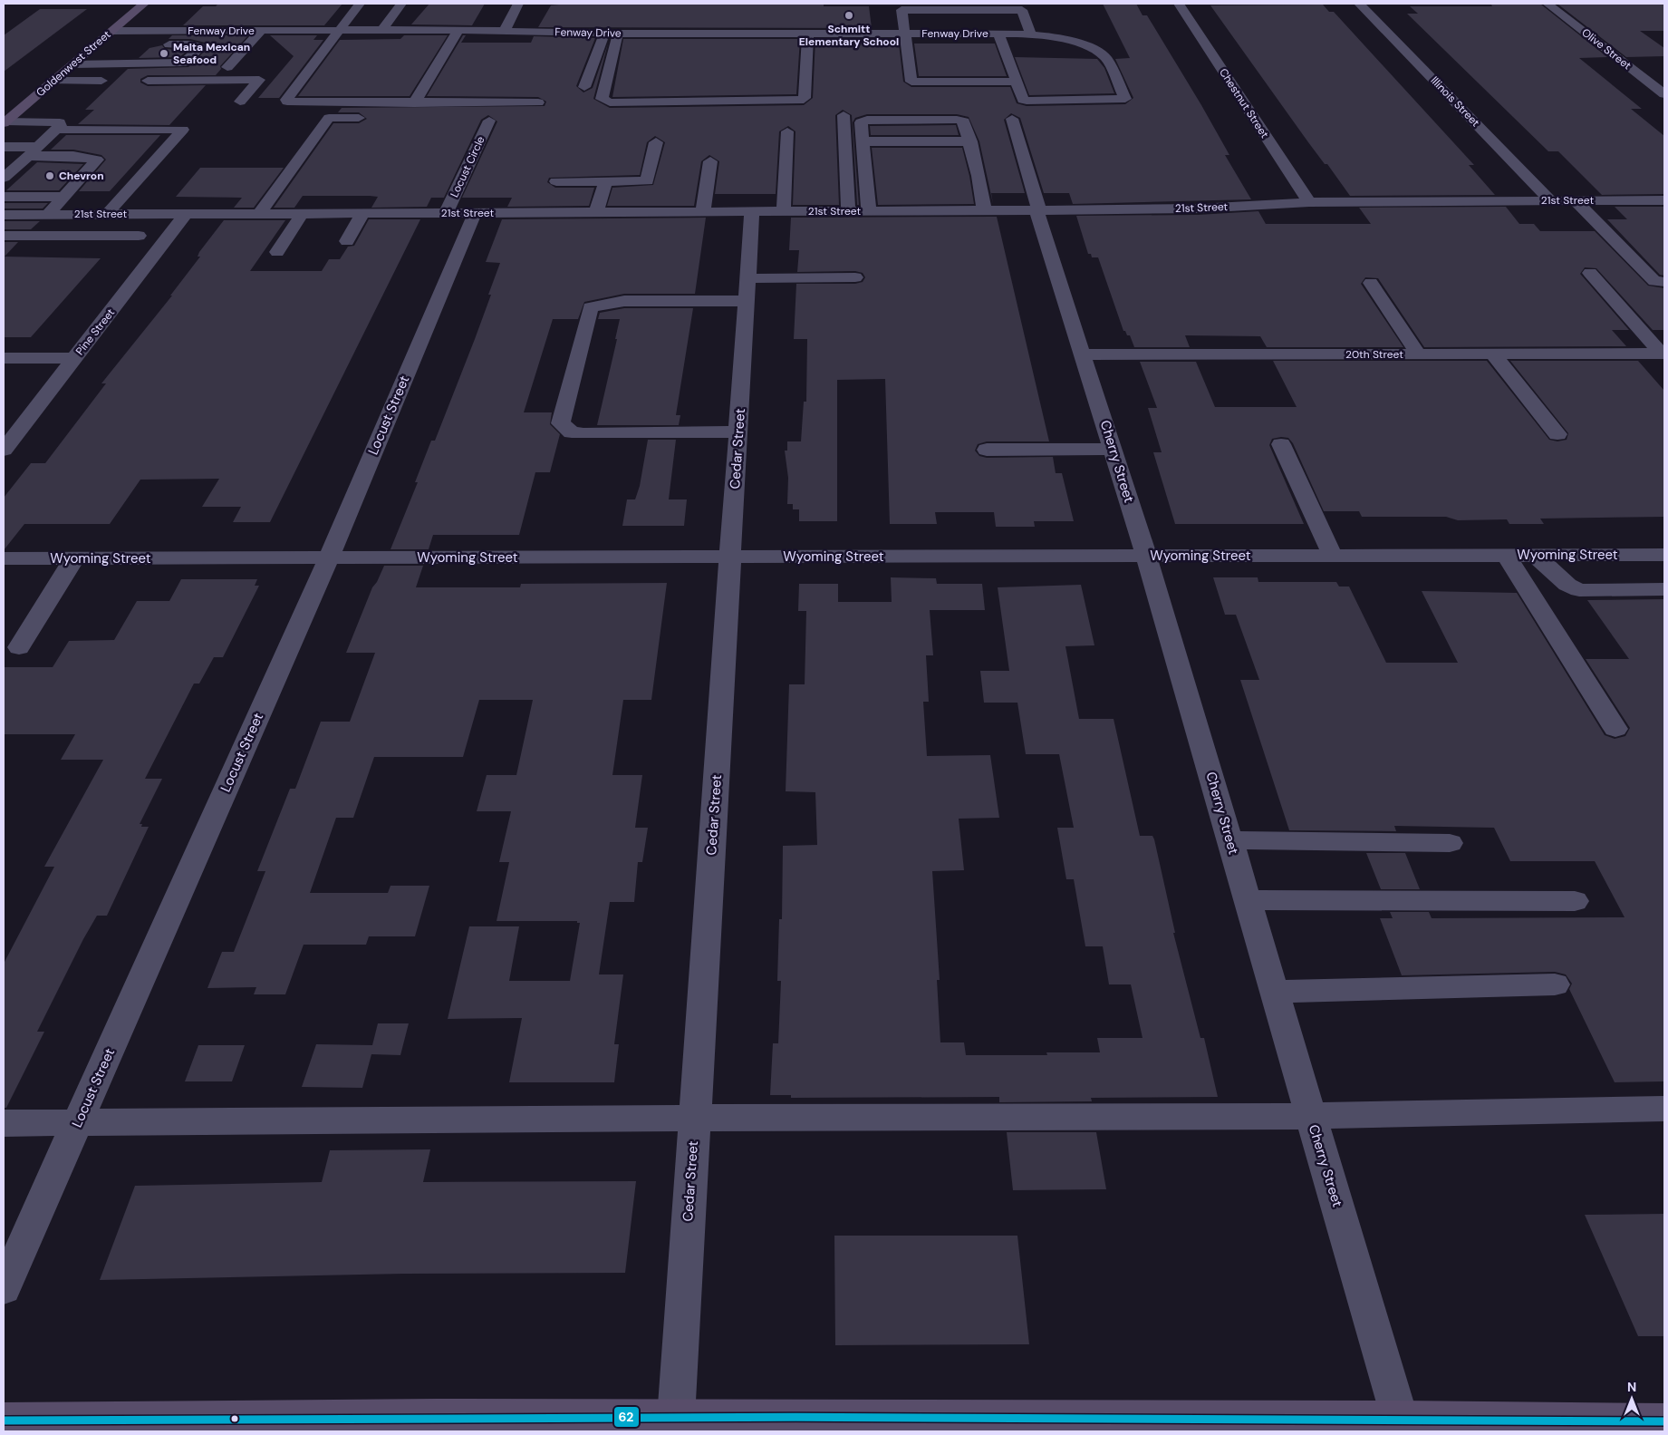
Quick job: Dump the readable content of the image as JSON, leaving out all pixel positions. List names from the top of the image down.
{
  "streets": {
    "main road": ["Goldenwest Street"],
    "street": [
      "Fenway Drive",
      "Olive Street",
      "Illinois Street",
      "Chestnut Street",
      "Locust Circle",
      "21st Street",
      "Pine Street",
      "20th Street",
      "Locust Street",
      "Cedar Street",
      "Cherry Street",
      "Wyoming Street"
    ]
  },
  "crossings": [
    ["Fenway Drive", "Goldenwest Street"],
    ["Illinois Street", "21st Street"],
    ["Chestnut Street", "21st Street"],
    ["Locust Circle", "21st Street"],
    ["21st Street", "Pine Street"],
    ["21st Street", "Locust Street"],
    ["21st Street", "Cedar Street"],
    ["21st Street", "Cherry Street"],
    ["20th Street", "Cherry Street"],
    ["Locust Street", "Wyoming Street"],
    ["Cedar Street", "Wyoming Street"],
    ["Cherry Street", "Wyoming Street"]
  ],
  "places": ["Schmitt Elementary School", "Malta Mexican Seafood", "Chevron"],
  "lines": ["transit line 62"],
  "north": "top"
}
